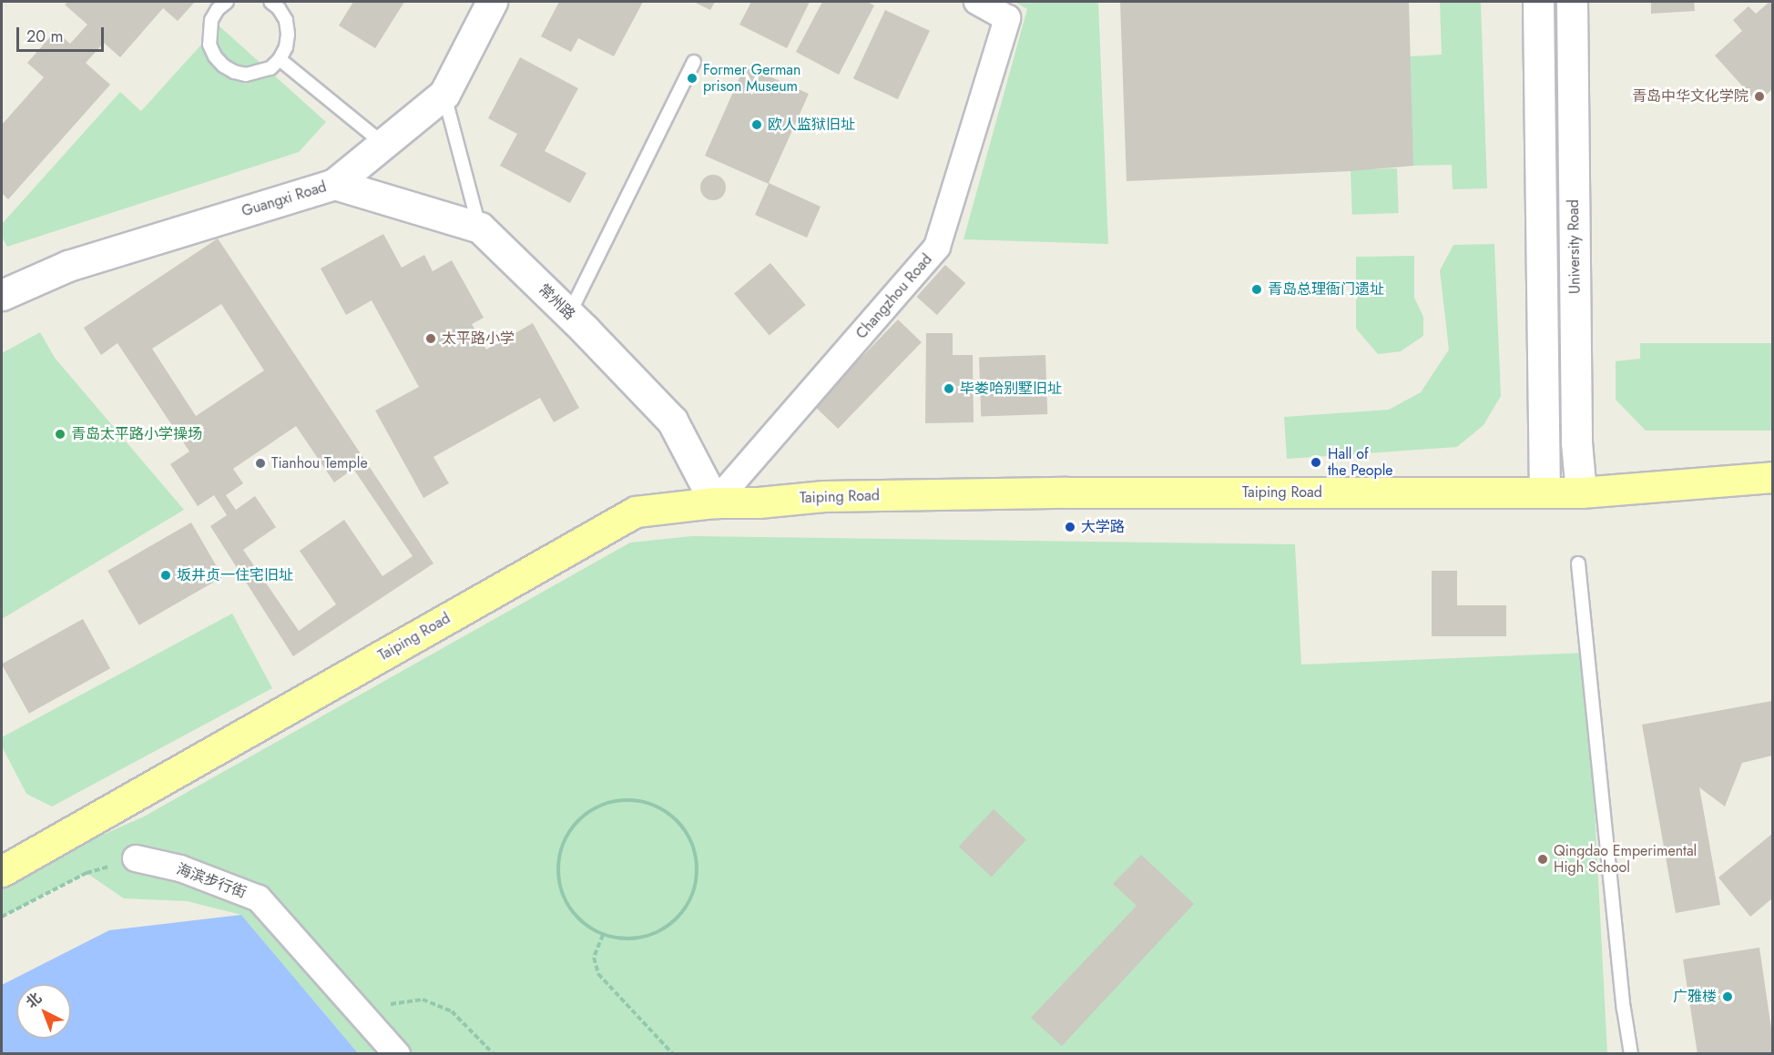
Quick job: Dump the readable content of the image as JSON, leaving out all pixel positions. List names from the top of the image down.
{
  "streets": {
    "main road": [
      "Guangxi Road",
      "University Road",
      "常州路",
      "Taiping Road"
    ],
    "street": ["Changzhou Road", "海滨步行街"]
  },
  "crossings": [
    ["Guangxi Road", "常州路"],
    ["University Road", "Taiping Road"],
    ["Changzhou Road", "常州路"],
    ["Changzhou Road", "Taiping Road"],
    ["常州路", "Taiping Road"]
  ],
  "places": [
    "Former German prison Museum",
    "青岛中华文化学院",
    "欧人监狱旧址",
    "青岛总理衙门遗址",
    "太平路小学",
    "毕娄哈别墅旧址",
    "青岛太平路小学操场",
    "Hall of the People",
    "Tianhou Temple",
    "大学路",
    "坂井贞一住宅旧址",
    "Qingdao Emperimental High School",
    "广雅楼"
  ],
  "scale_bar": "20 m",
  "north": "top left"
}
